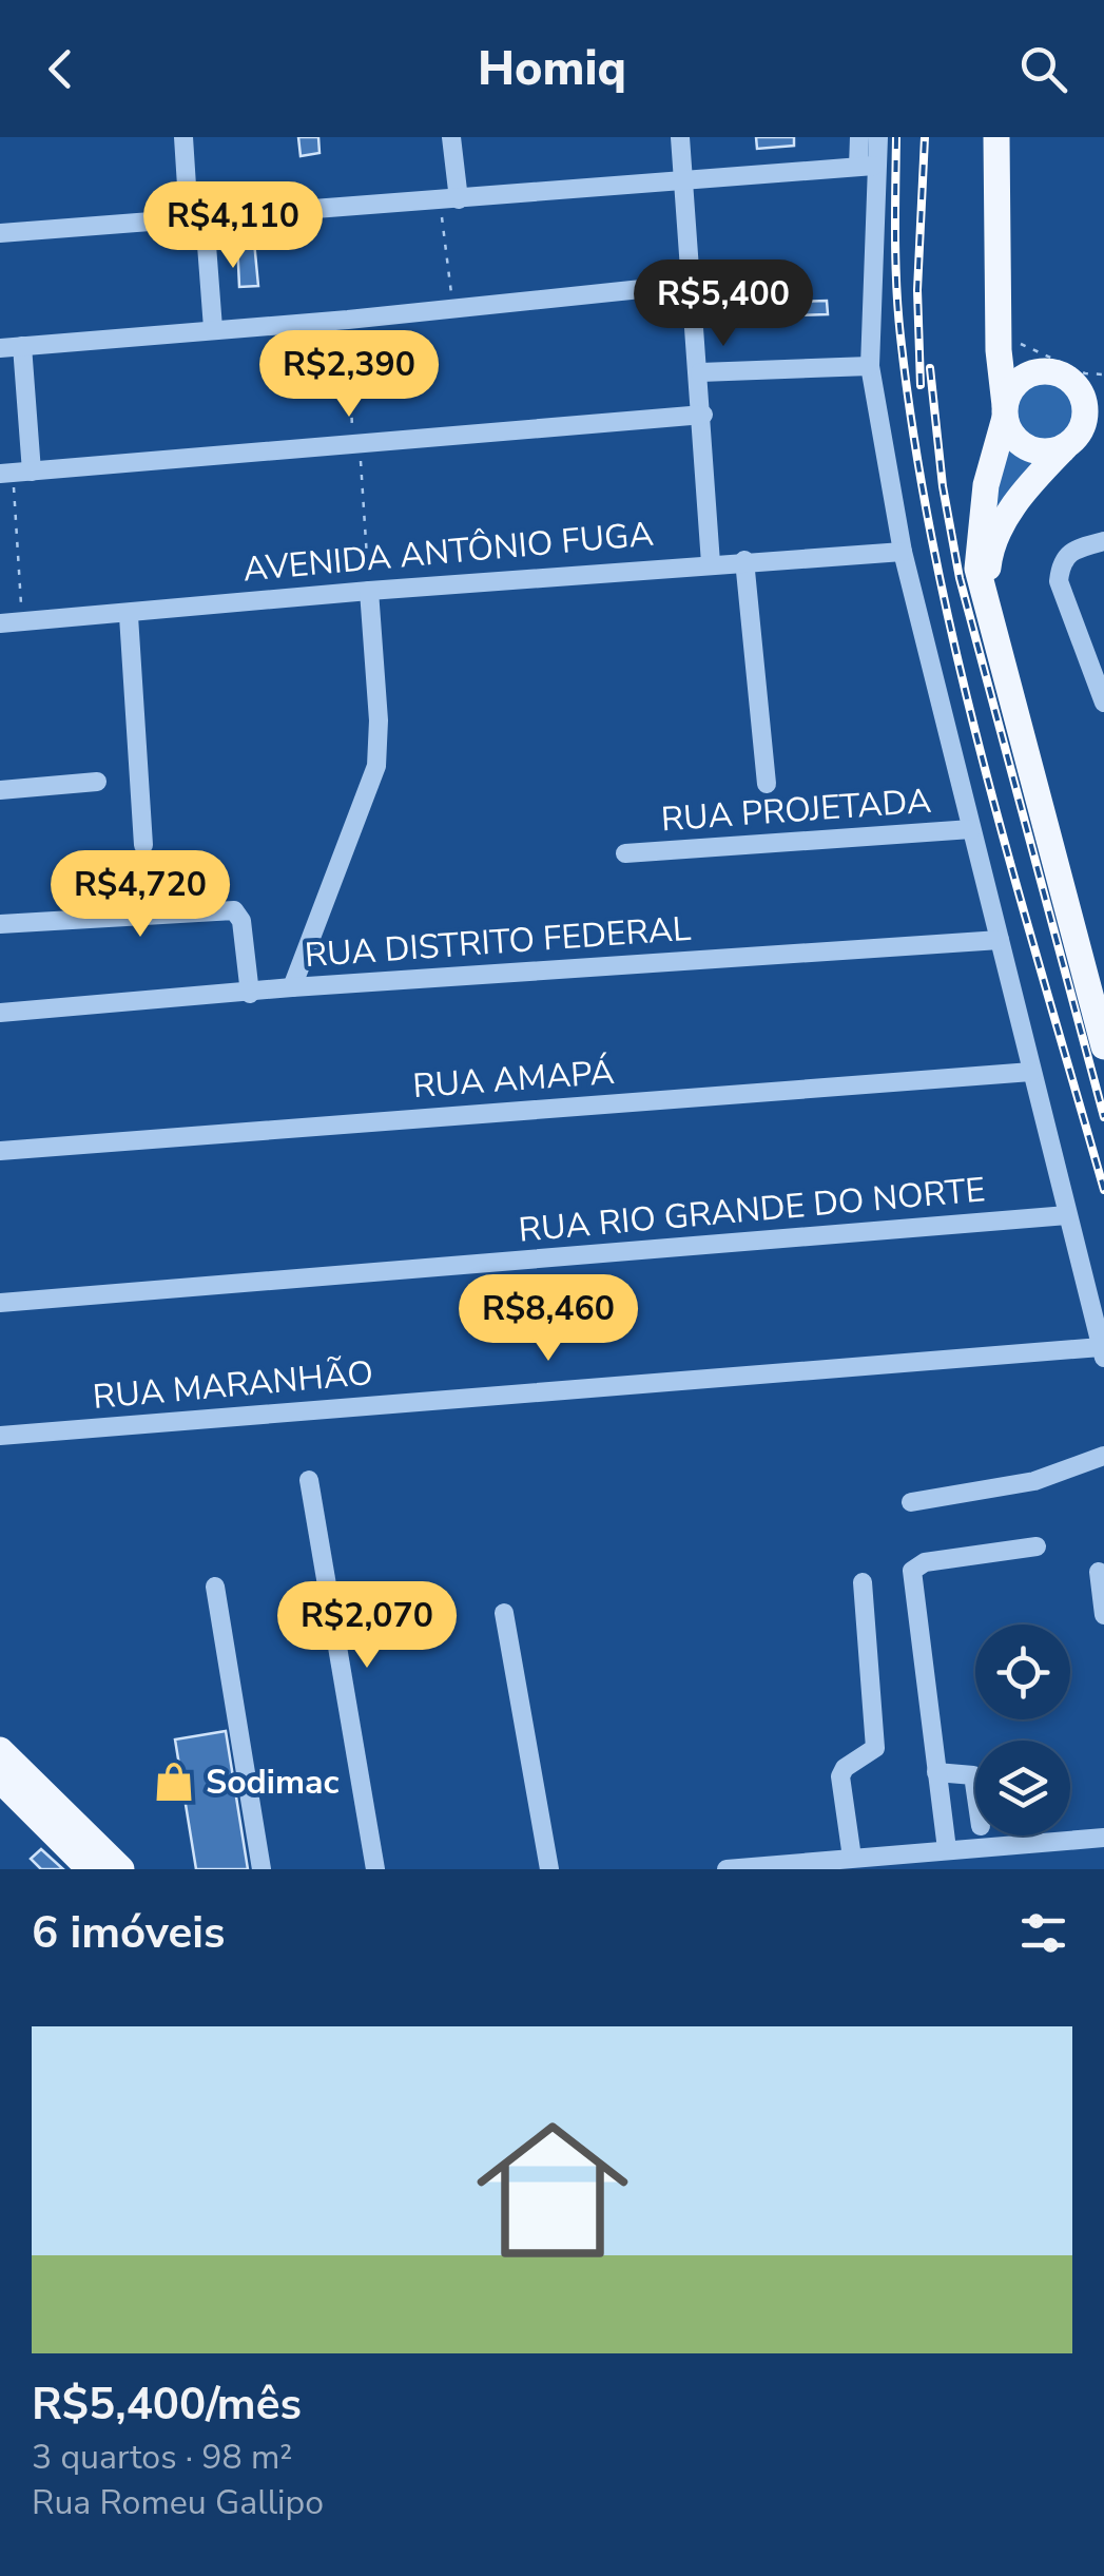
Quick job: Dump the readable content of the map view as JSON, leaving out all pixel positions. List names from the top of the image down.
{
  "streets": {
    "street": [
      "AVENIDA ANTÔNIO FUGA",
      "RUA PROJETADA",
      "RUA DISTRITO FEDERAL",
      "RUA AMAPÁ",
      "RUA RIO GRANDE DO NORTE",
      "RUA MARANHÃO"
    ]
  },
  "places": {
    "shop": ["Sodimac"]
  },
  "page": {
    "header": "Homiq",
    "price": [
      "R$4,110",
      "R$5,400",
      "R$2,390",
      "R$4,720",
      "R$8,460",
      "R$2,070"
    ],
    "heading": "6 imóveis",
    "list": [
      {
        "name": "R$5,400/mês",
        "note": "3 quartos · 98 m² · Rua Romeu Gallipo"
      }
    ]
  }
}
